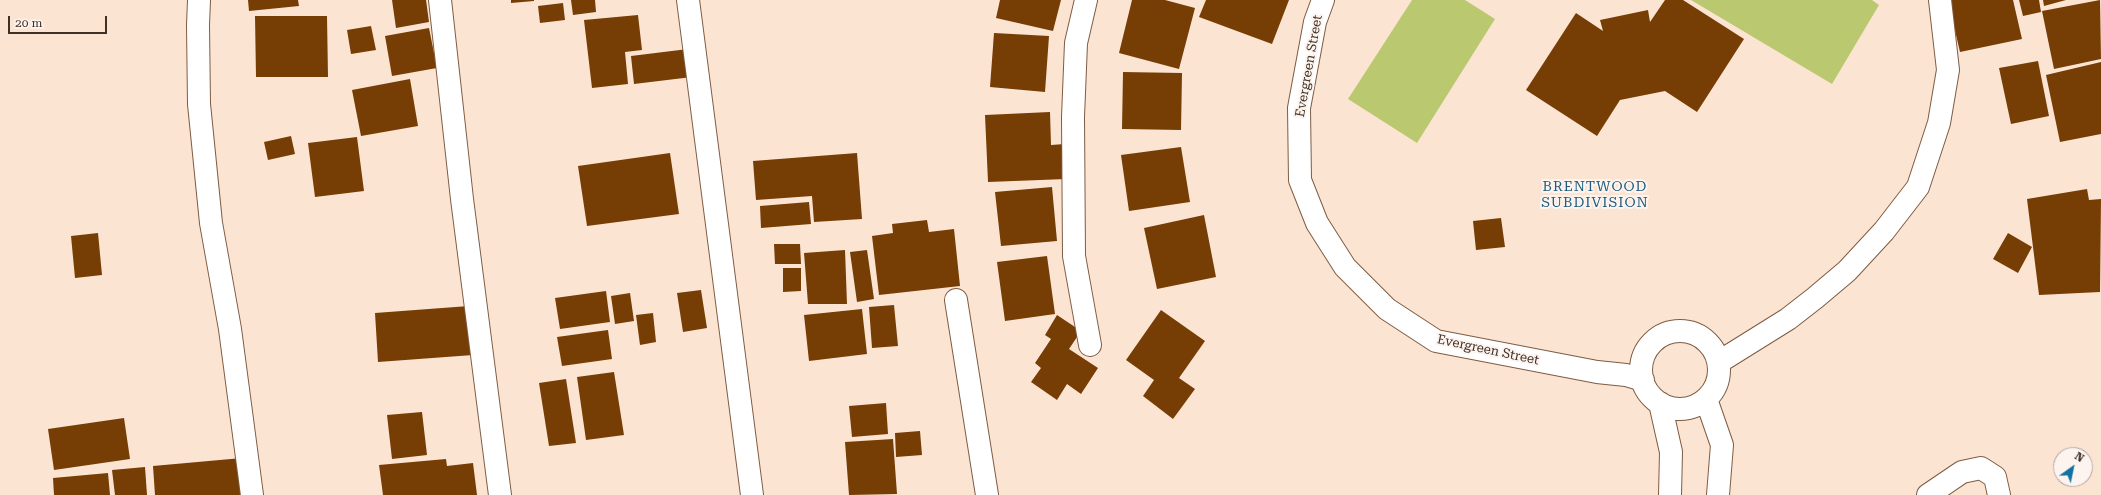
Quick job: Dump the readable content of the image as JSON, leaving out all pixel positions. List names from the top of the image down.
{
  "streets": {
    "street": ["Evergreen Street"]
  },
  "districts": ["BRENTWOOD SUBDIVISION"],
  "scale_bar": "20 m",
  "north": "top right"
}
